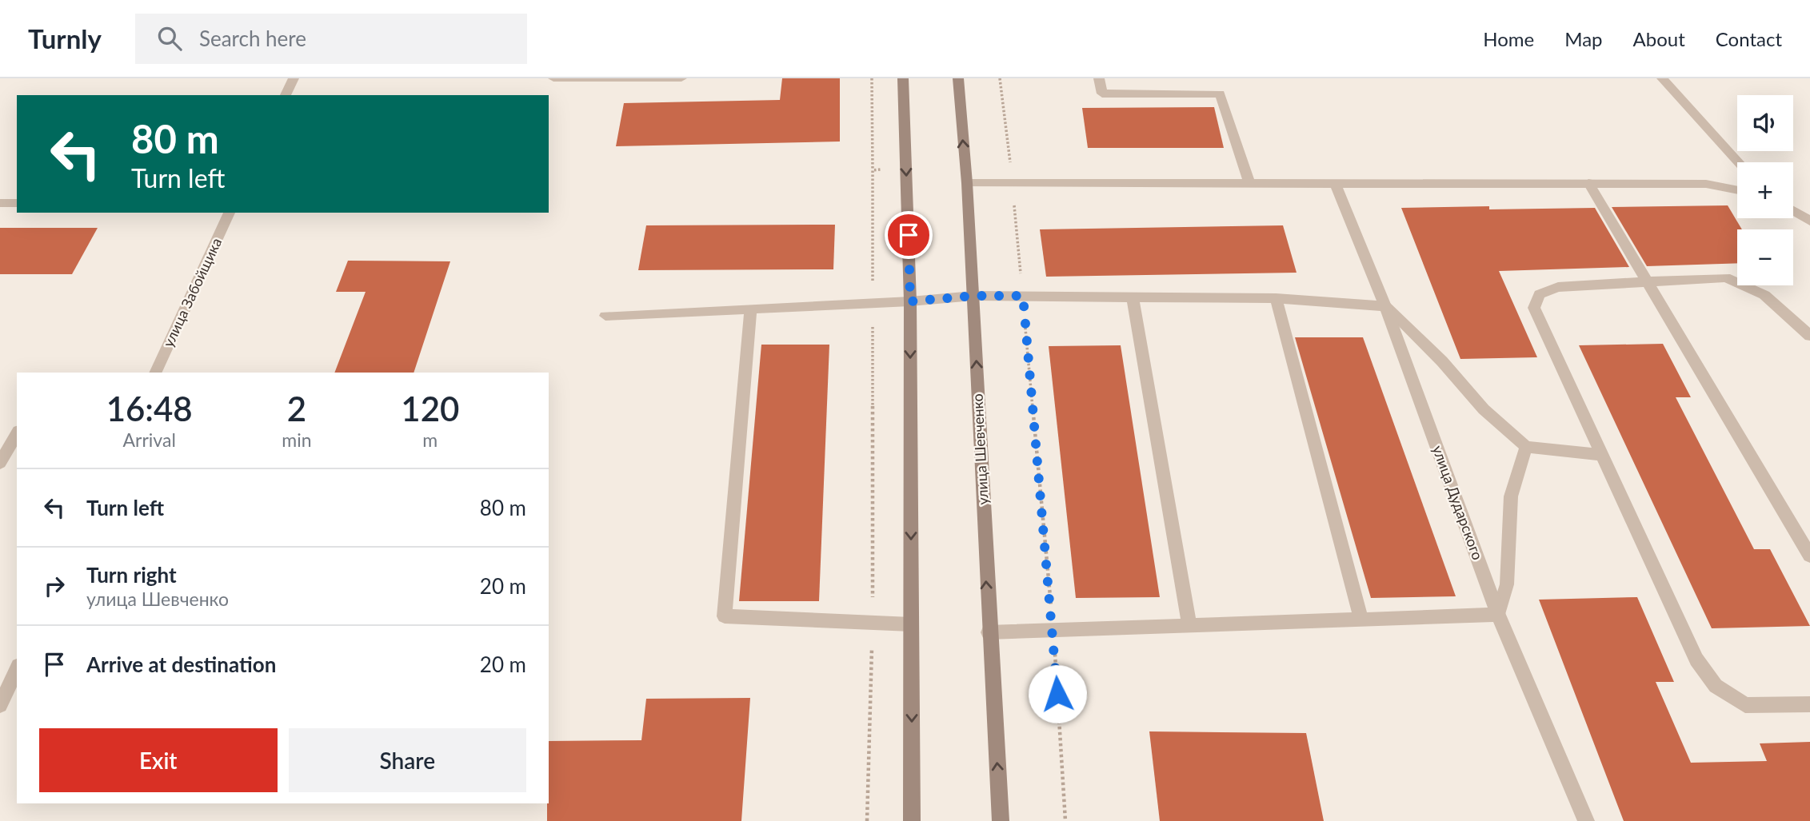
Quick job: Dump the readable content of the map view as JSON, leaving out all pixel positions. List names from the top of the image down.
{
  "streets": {
    "main road": ["улица Шевченко"],
    "street": ["улица Забойщика", "улица Дударского"]
  },
  "page": {
    "header": "Turnly",
    "search": "Search here",
    "nav": [
      "Home",
      "Map",
      "About",
      "Contact"
    ],
    "map_buttons": ["+", "−"],
    "turn": ["80 m", "Turn left"],
    "eta": [
      "16:48",
      "Arrival",
      "2",
      "min",
      "120",
      "m"
    ],
    "list": [
      {
        "name": "Turn left",
        "value": "80 m"
      },
      {
        "name": "Turn right",
        "note": "улица Шевченко",
        "value": "20 m"
      },
      {
        "name": "Arrive at destination",
        "value": "20 m"
      }
    ],
    "buttons": ["Exit", "Share"]
  }
}
